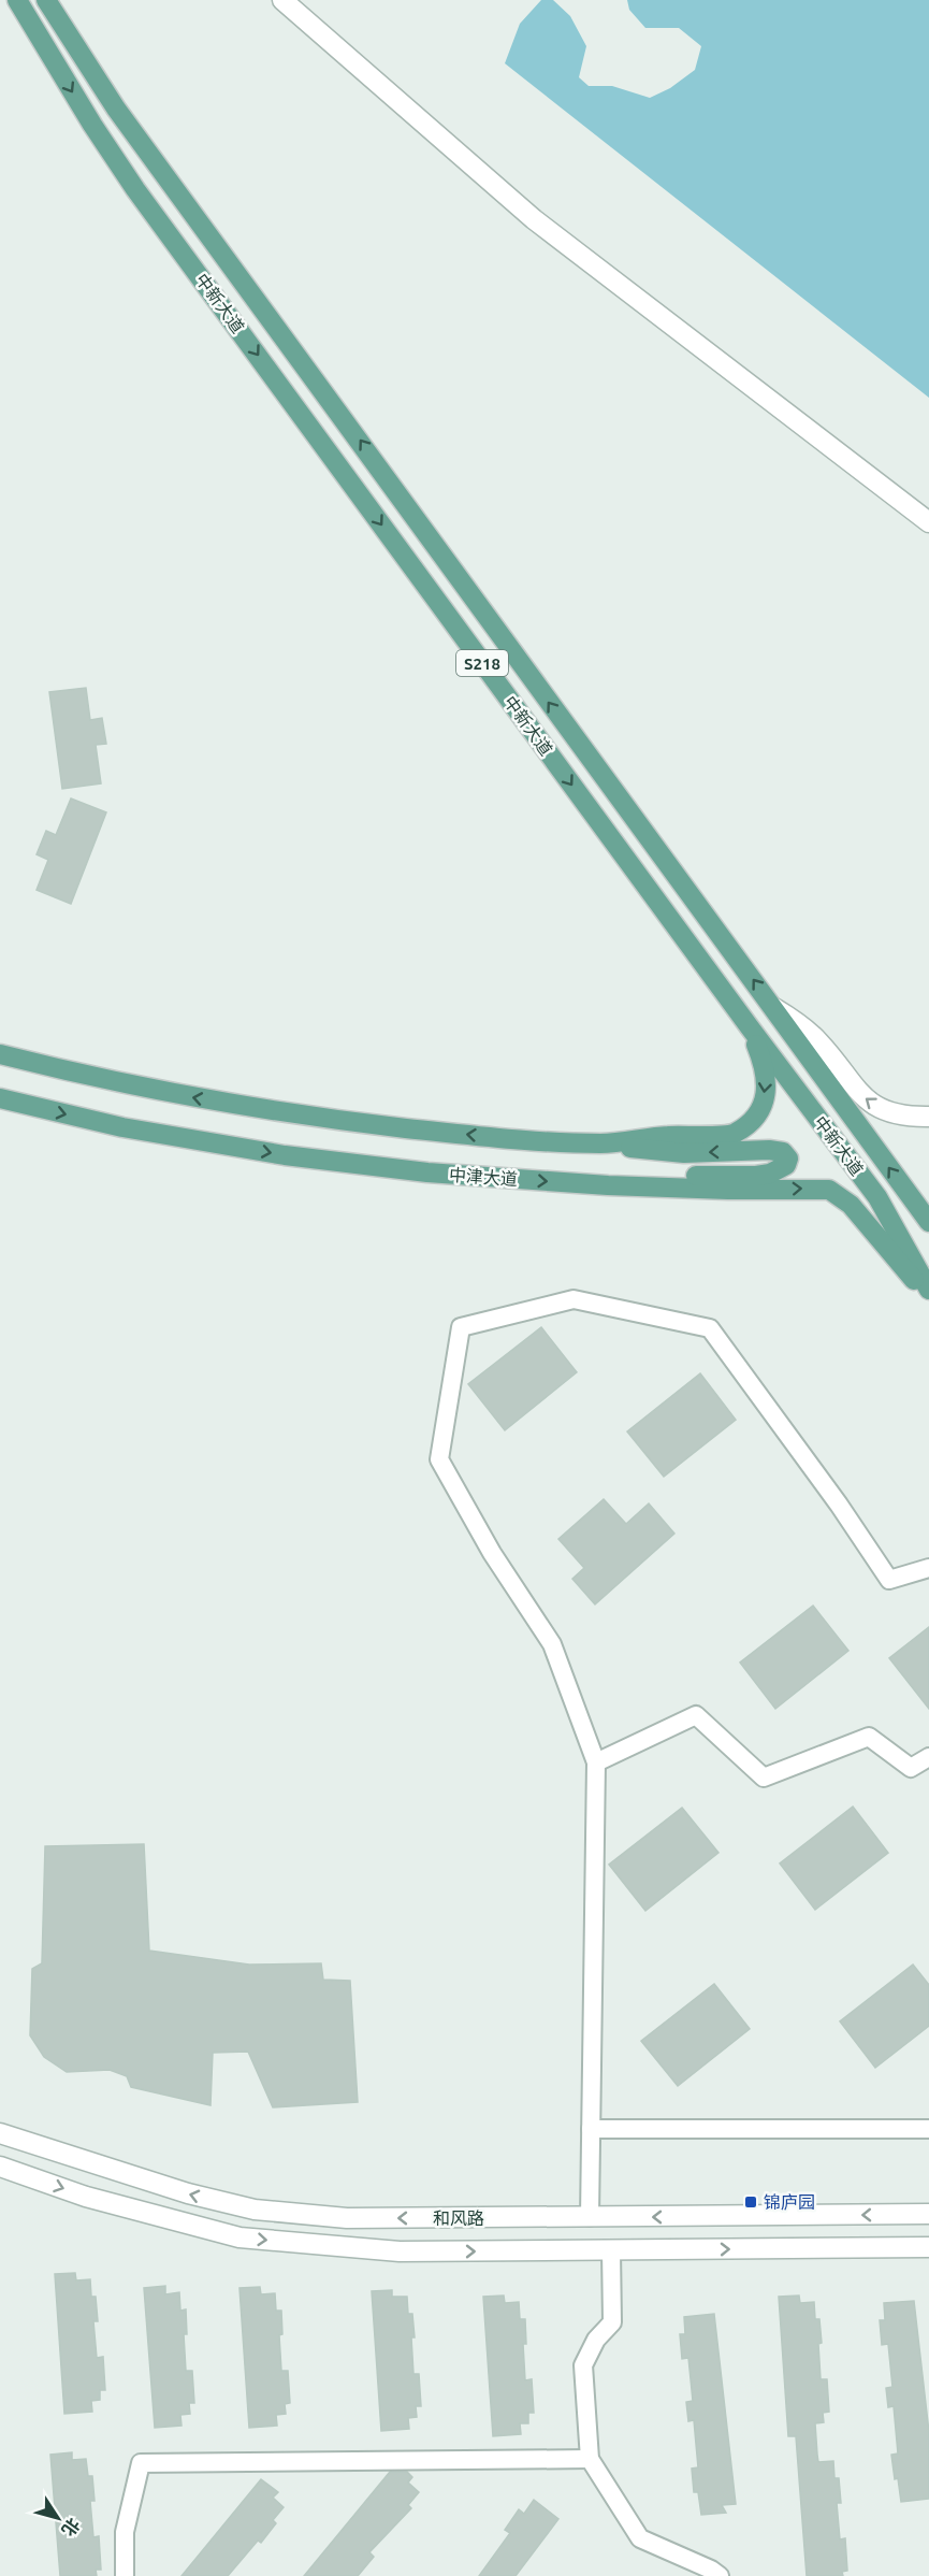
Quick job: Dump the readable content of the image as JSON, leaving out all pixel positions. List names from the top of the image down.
{
  "streets": {
    "main road": ["中新大道", "S218", "中津大道"],
    "street": ["和风路"]
  },
  "crossings": [
    ["中新大道", "中津大道"]
  ],
  "places": {
    "transit": ["锦庐园"]
  },
  "north": "bottom right"
}
